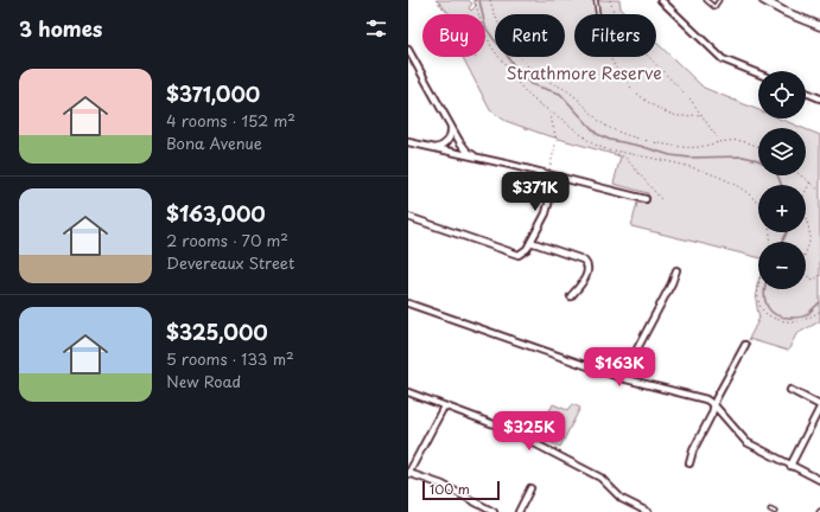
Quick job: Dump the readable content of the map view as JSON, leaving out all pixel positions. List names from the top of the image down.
{
  "parks": ["Strathmore Reserve"],
  "scale_bar": "100 m",
  "page": {
    "heading": "3 homes",
    "chip": ["Buy", "Rent", "Filters"],
    "list": [
      {
        "name": "$371,000",
        "note": "4 rooms · 152 m² · Bona Avenue"
      },
      {
        "name": "$163,000",
        "note": "2 rooms · 70 m² · Devereaux Street"
      },
      {
        "name": "$325,000",
        "note": "5 rooms · 133 m² · New Road"
      }
    ],
    "map_buttons": ["+", "−"],
    "price": ["$371K", "$163K", "$325K"],
    "scale": "100 m"
  }
}
